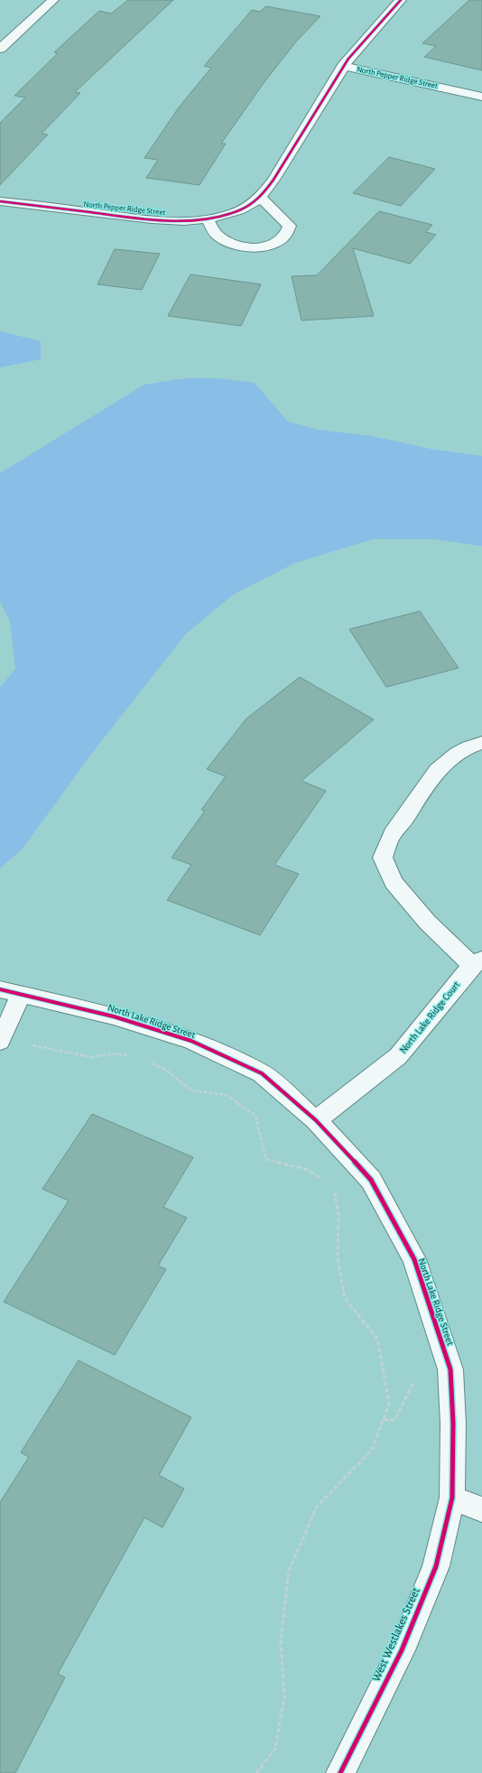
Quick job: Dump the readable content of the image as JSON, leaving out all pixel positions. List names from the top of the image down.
{
  "streets": {
    "street": [
      "North Pepper Ridge Street",
      "North Lake Ridge Court",
      "North Lake Ridge Street",
      "West Westlakes Street"
    ]
  },
  "crossings": [
    ["North Lake Ridge Court", "North Lake Ridge Street"],
    ["North Lake Ridge Street", "West Westlakes Street"]
  ]
}
